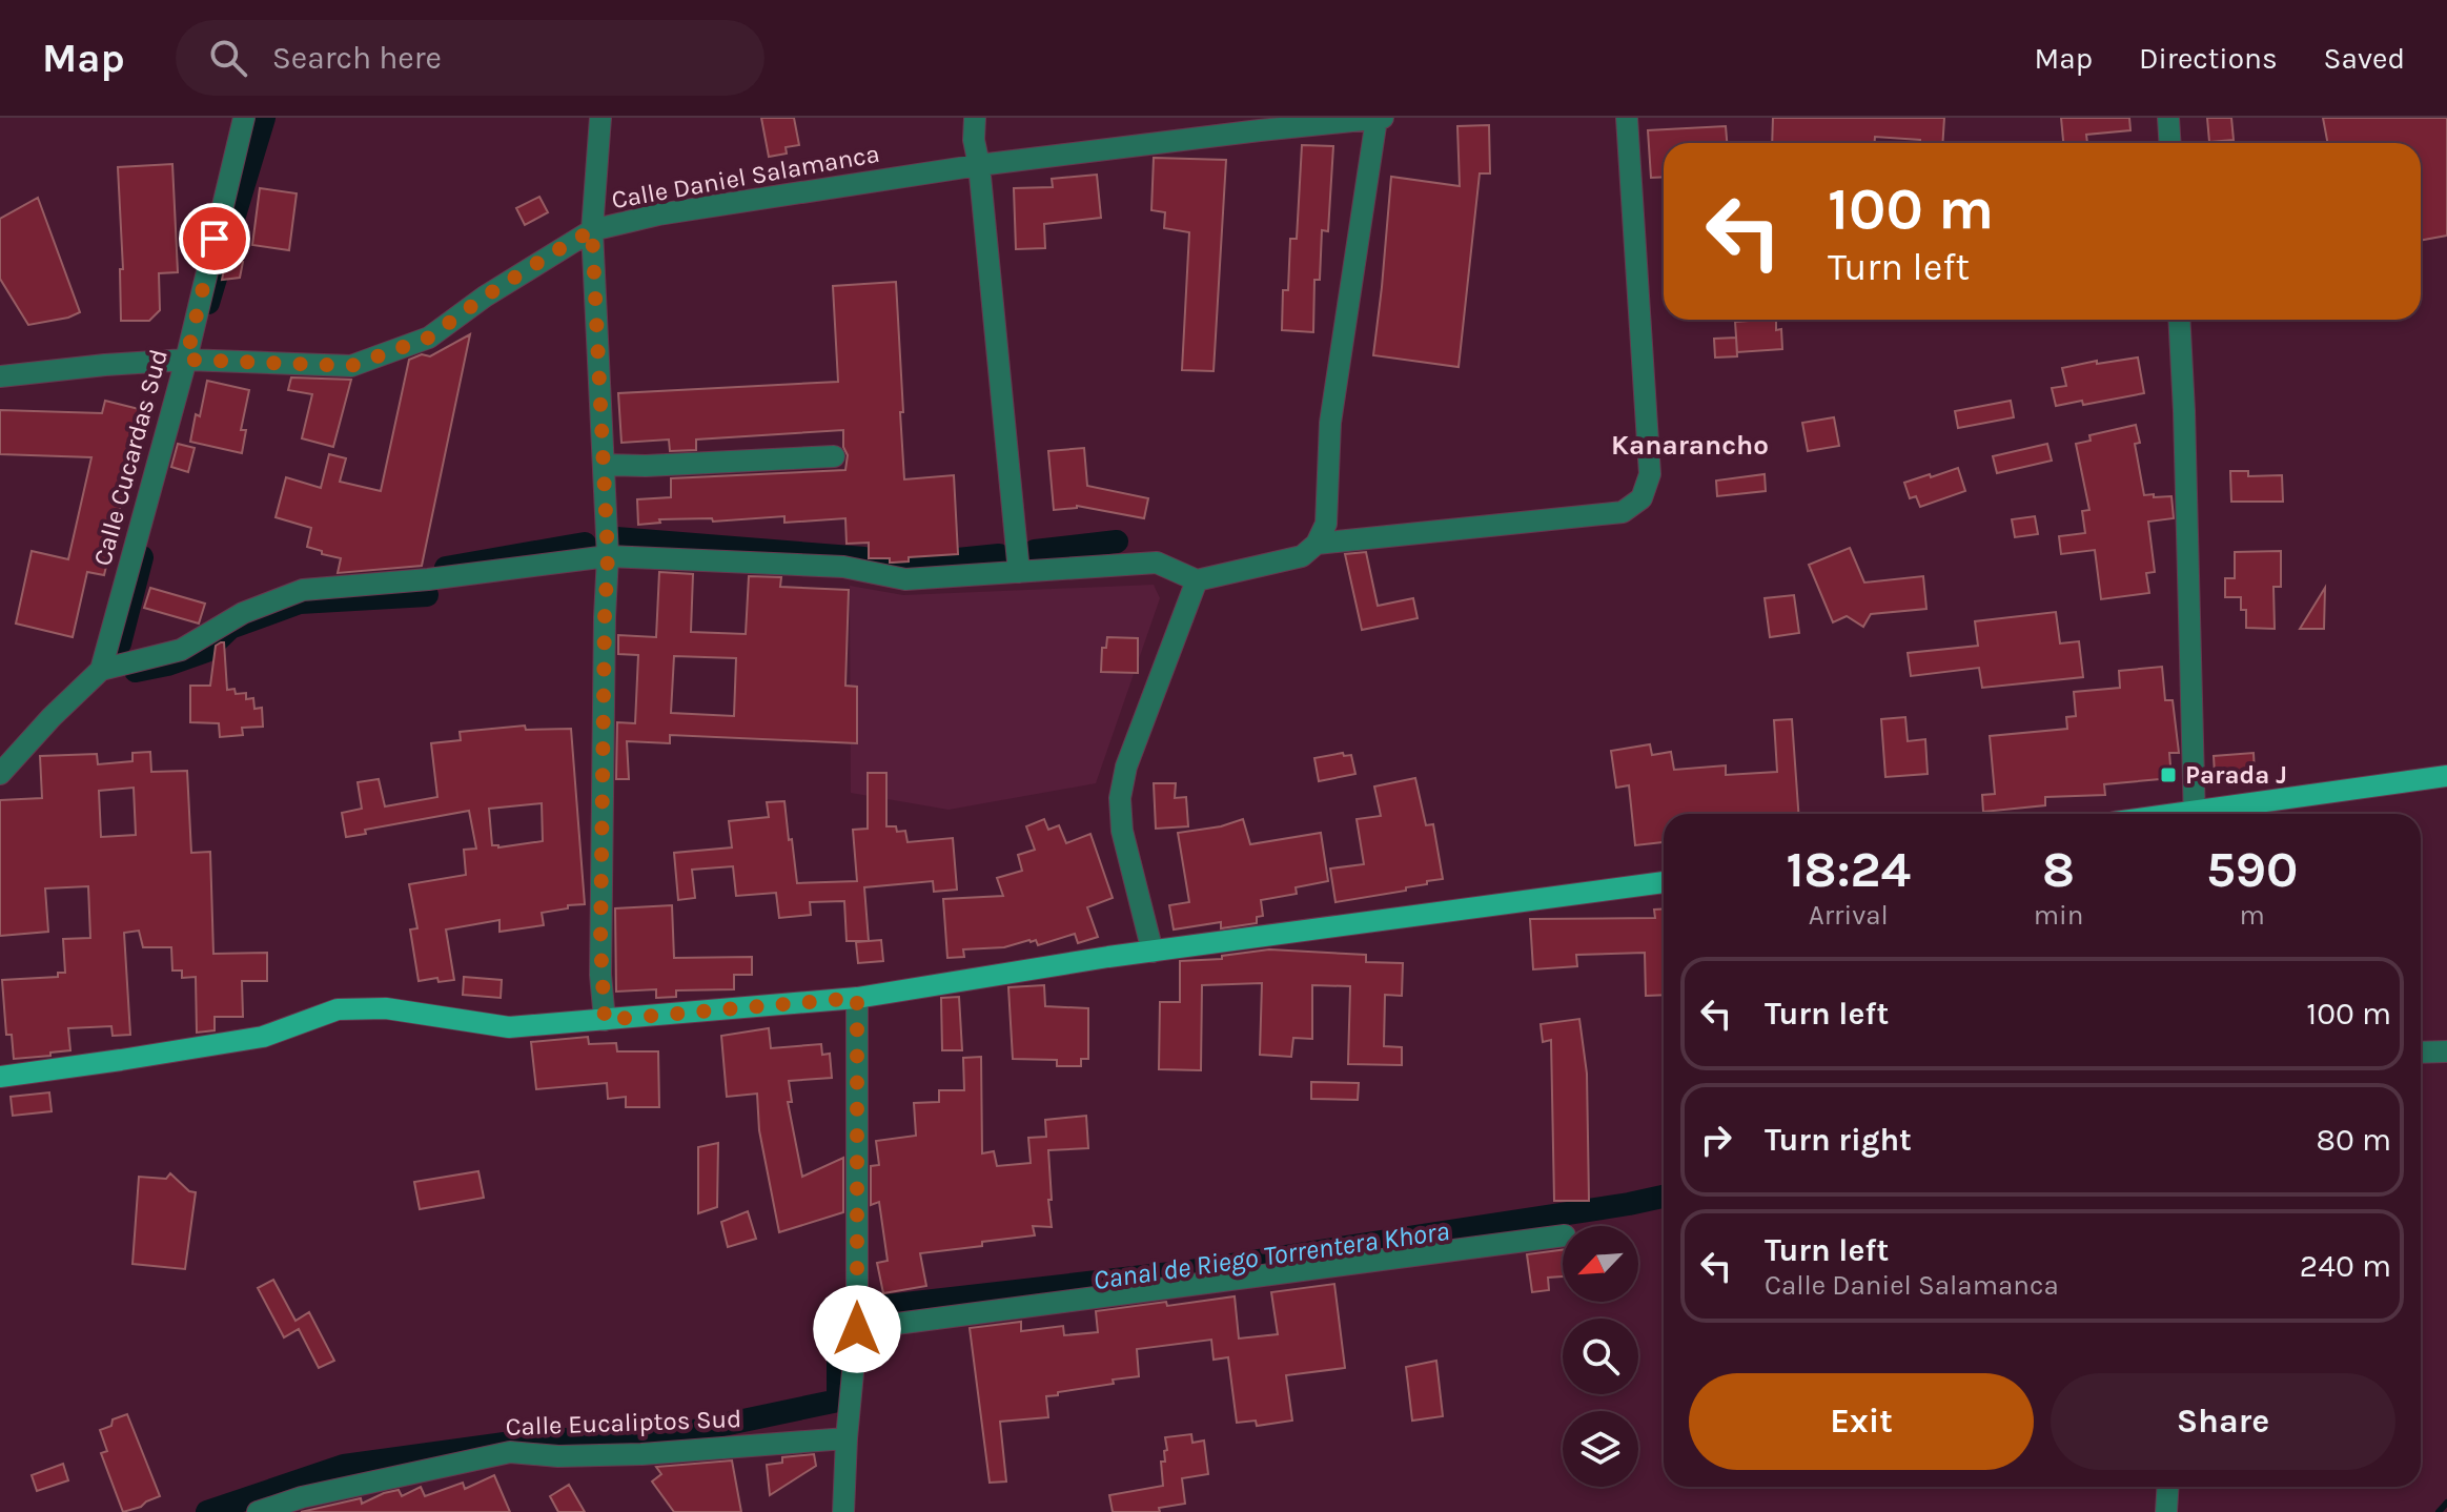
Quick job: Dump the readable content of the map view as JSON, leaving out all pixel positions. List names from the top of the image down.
{
  "streets": {
    "street": ["Calle Daniel Salamanca", "Calle Cucardas Sud", "Calle Eucaliptos Sud"]
  },
  "crossings": [
    ["Calle Daniel Salamanca", "Calle Cucardas Sud"]
  ],
  "districts": ["Kanarancho"],
  "water": ["Canal de Riego Torrentera Khora"],
  "places": {
    "transit": ["Parada J"]
  },
  "north": "bottom left",
  "page": {
    "header": "Map",
    "search": "Search here",
    "nav": ["Map", "Directions", "Saved"],
    "turn": ["100 m", "Turn left"],
    "eta": [
      "18:24",
      "Arrival",
      "8",
      "min",
      "590",
      "m"
    ],
    "list": [
      {
        "name": "Turn left",
        "value": "100 m"
      },
      {
        "name": "Turn right",
        "value": "80 m"
      },
      {
        "name": "Turn left",
        "note": "Calle Daniel Salamanca",
        "value": "240 m"
      }
    ],
    "buttons": ["Exit", "Share"]
  }
}
